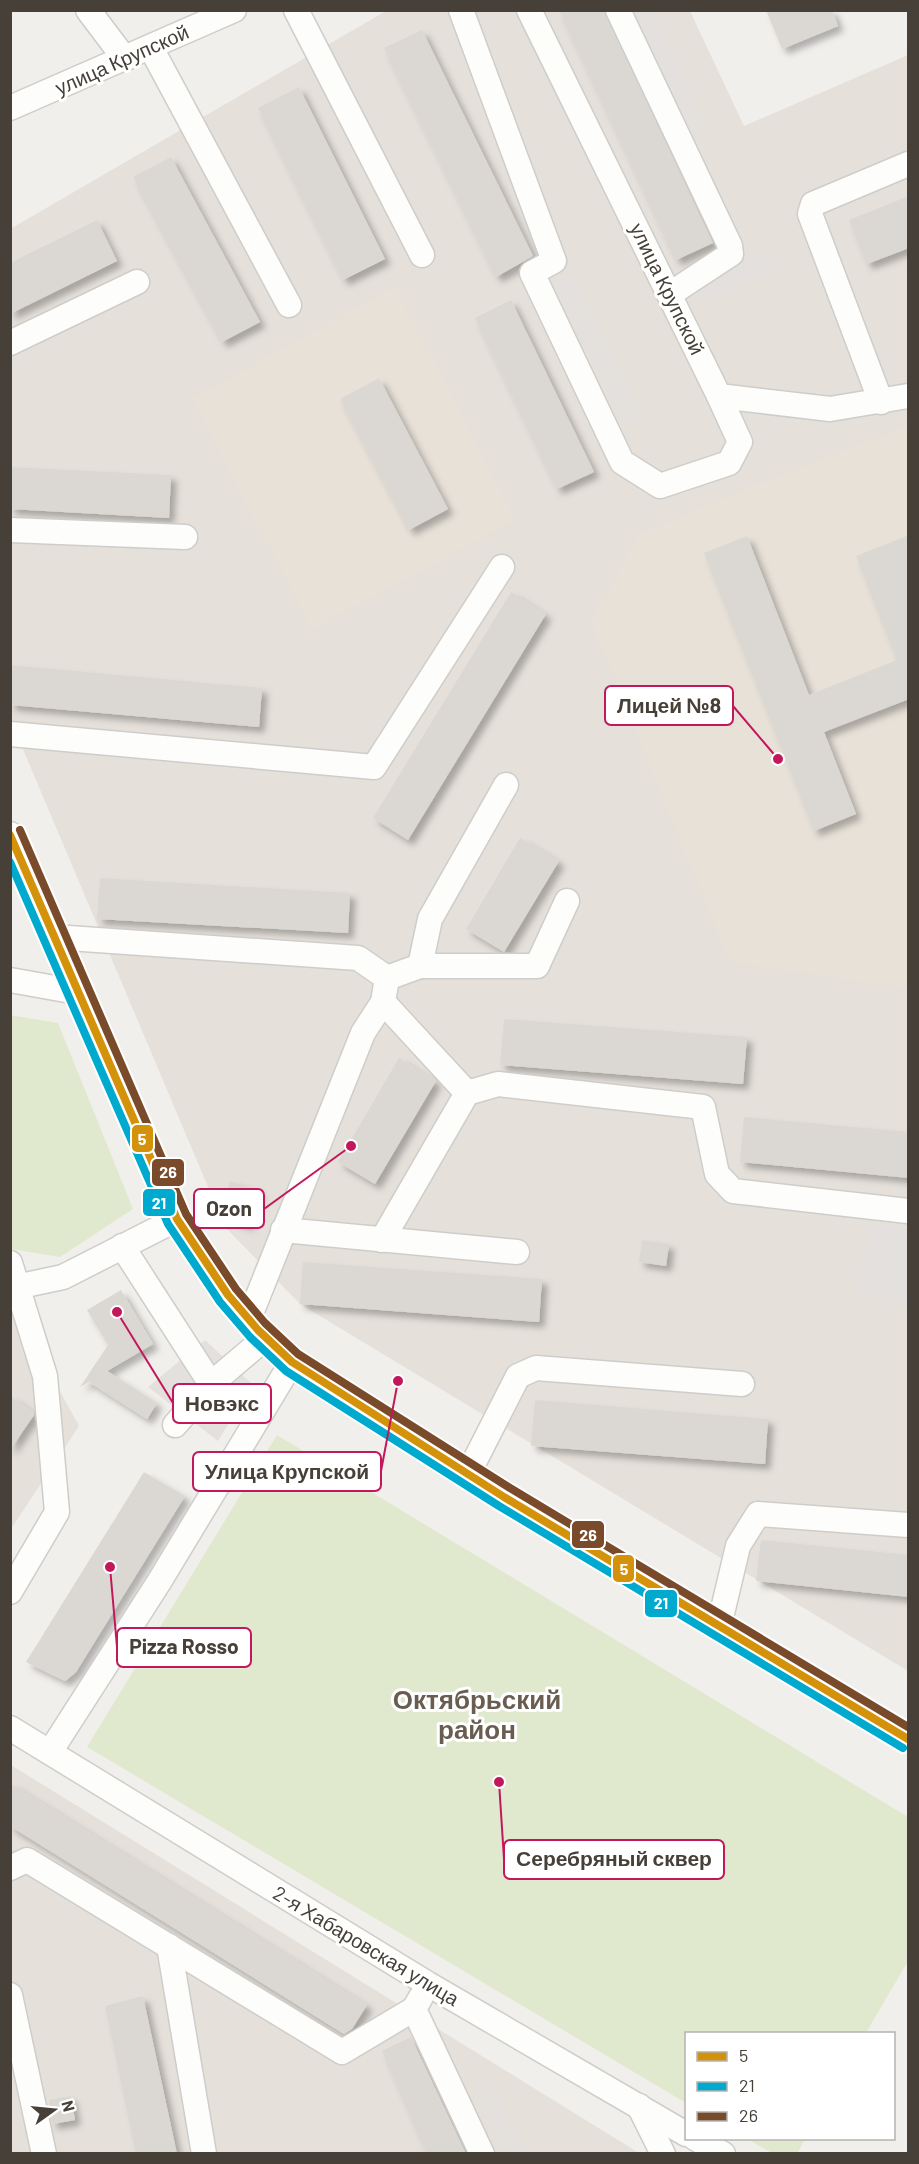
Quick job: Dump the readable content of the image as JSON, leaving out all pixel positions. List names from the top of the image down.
{
  "streets": {
    "street": ["улица Крупской", "2-я Хабаровская улица"]
  },
  "districts": ["Октябрьский район"],
  "places": [
    "Лицей №8",
    "Ozon",
    "Новэкс",
    "Улица Крупской",
    "Pizza Rosso",
    "Серебряный сквер"
  ],
  "lines": ["transit line 26", "transit line 5", "transit line 21"],
  "legend": ["5", "21", "26"],
  "north": "right"
}
